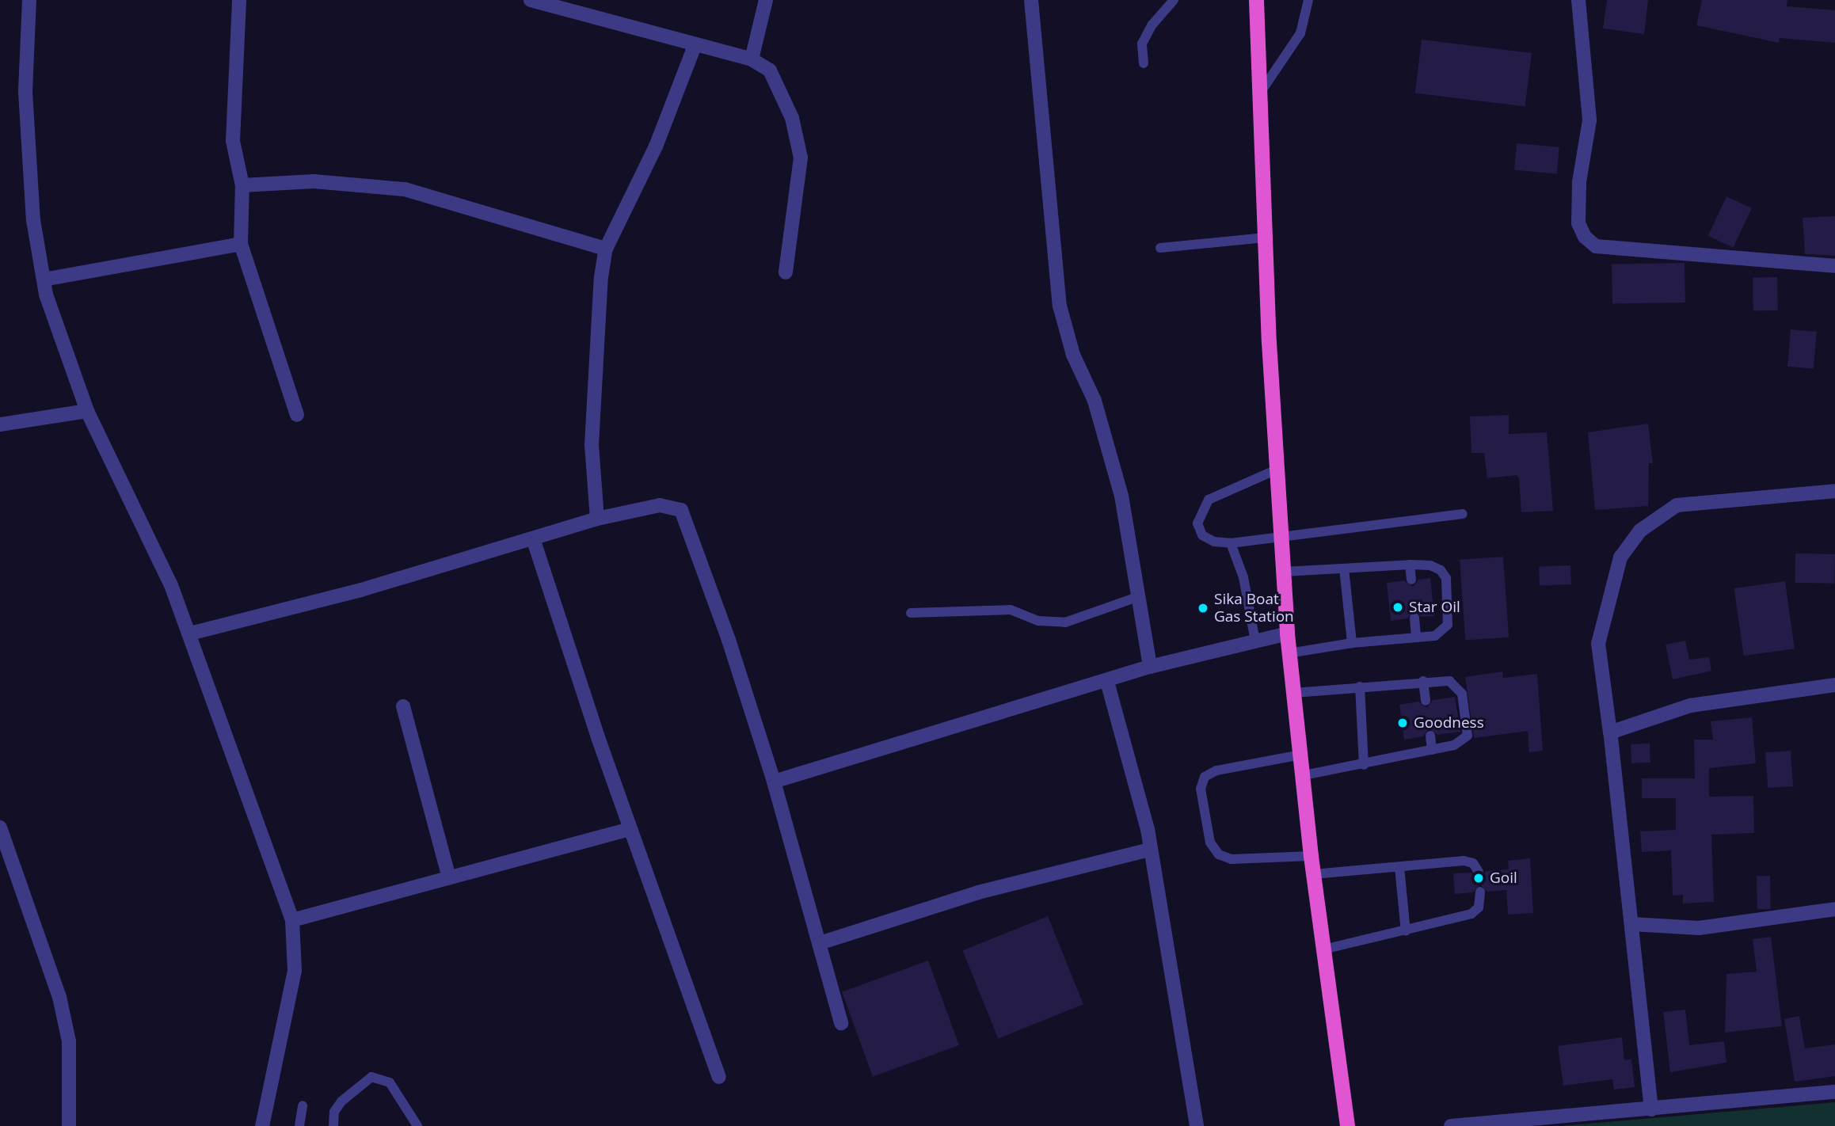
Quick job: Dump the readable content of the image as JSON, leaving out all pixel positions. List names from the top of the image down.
{
  "places": [
    "Star Oil",
    "Sika Boat Gas Station",
    "Goodness",
    "Goil"
  ]
}
